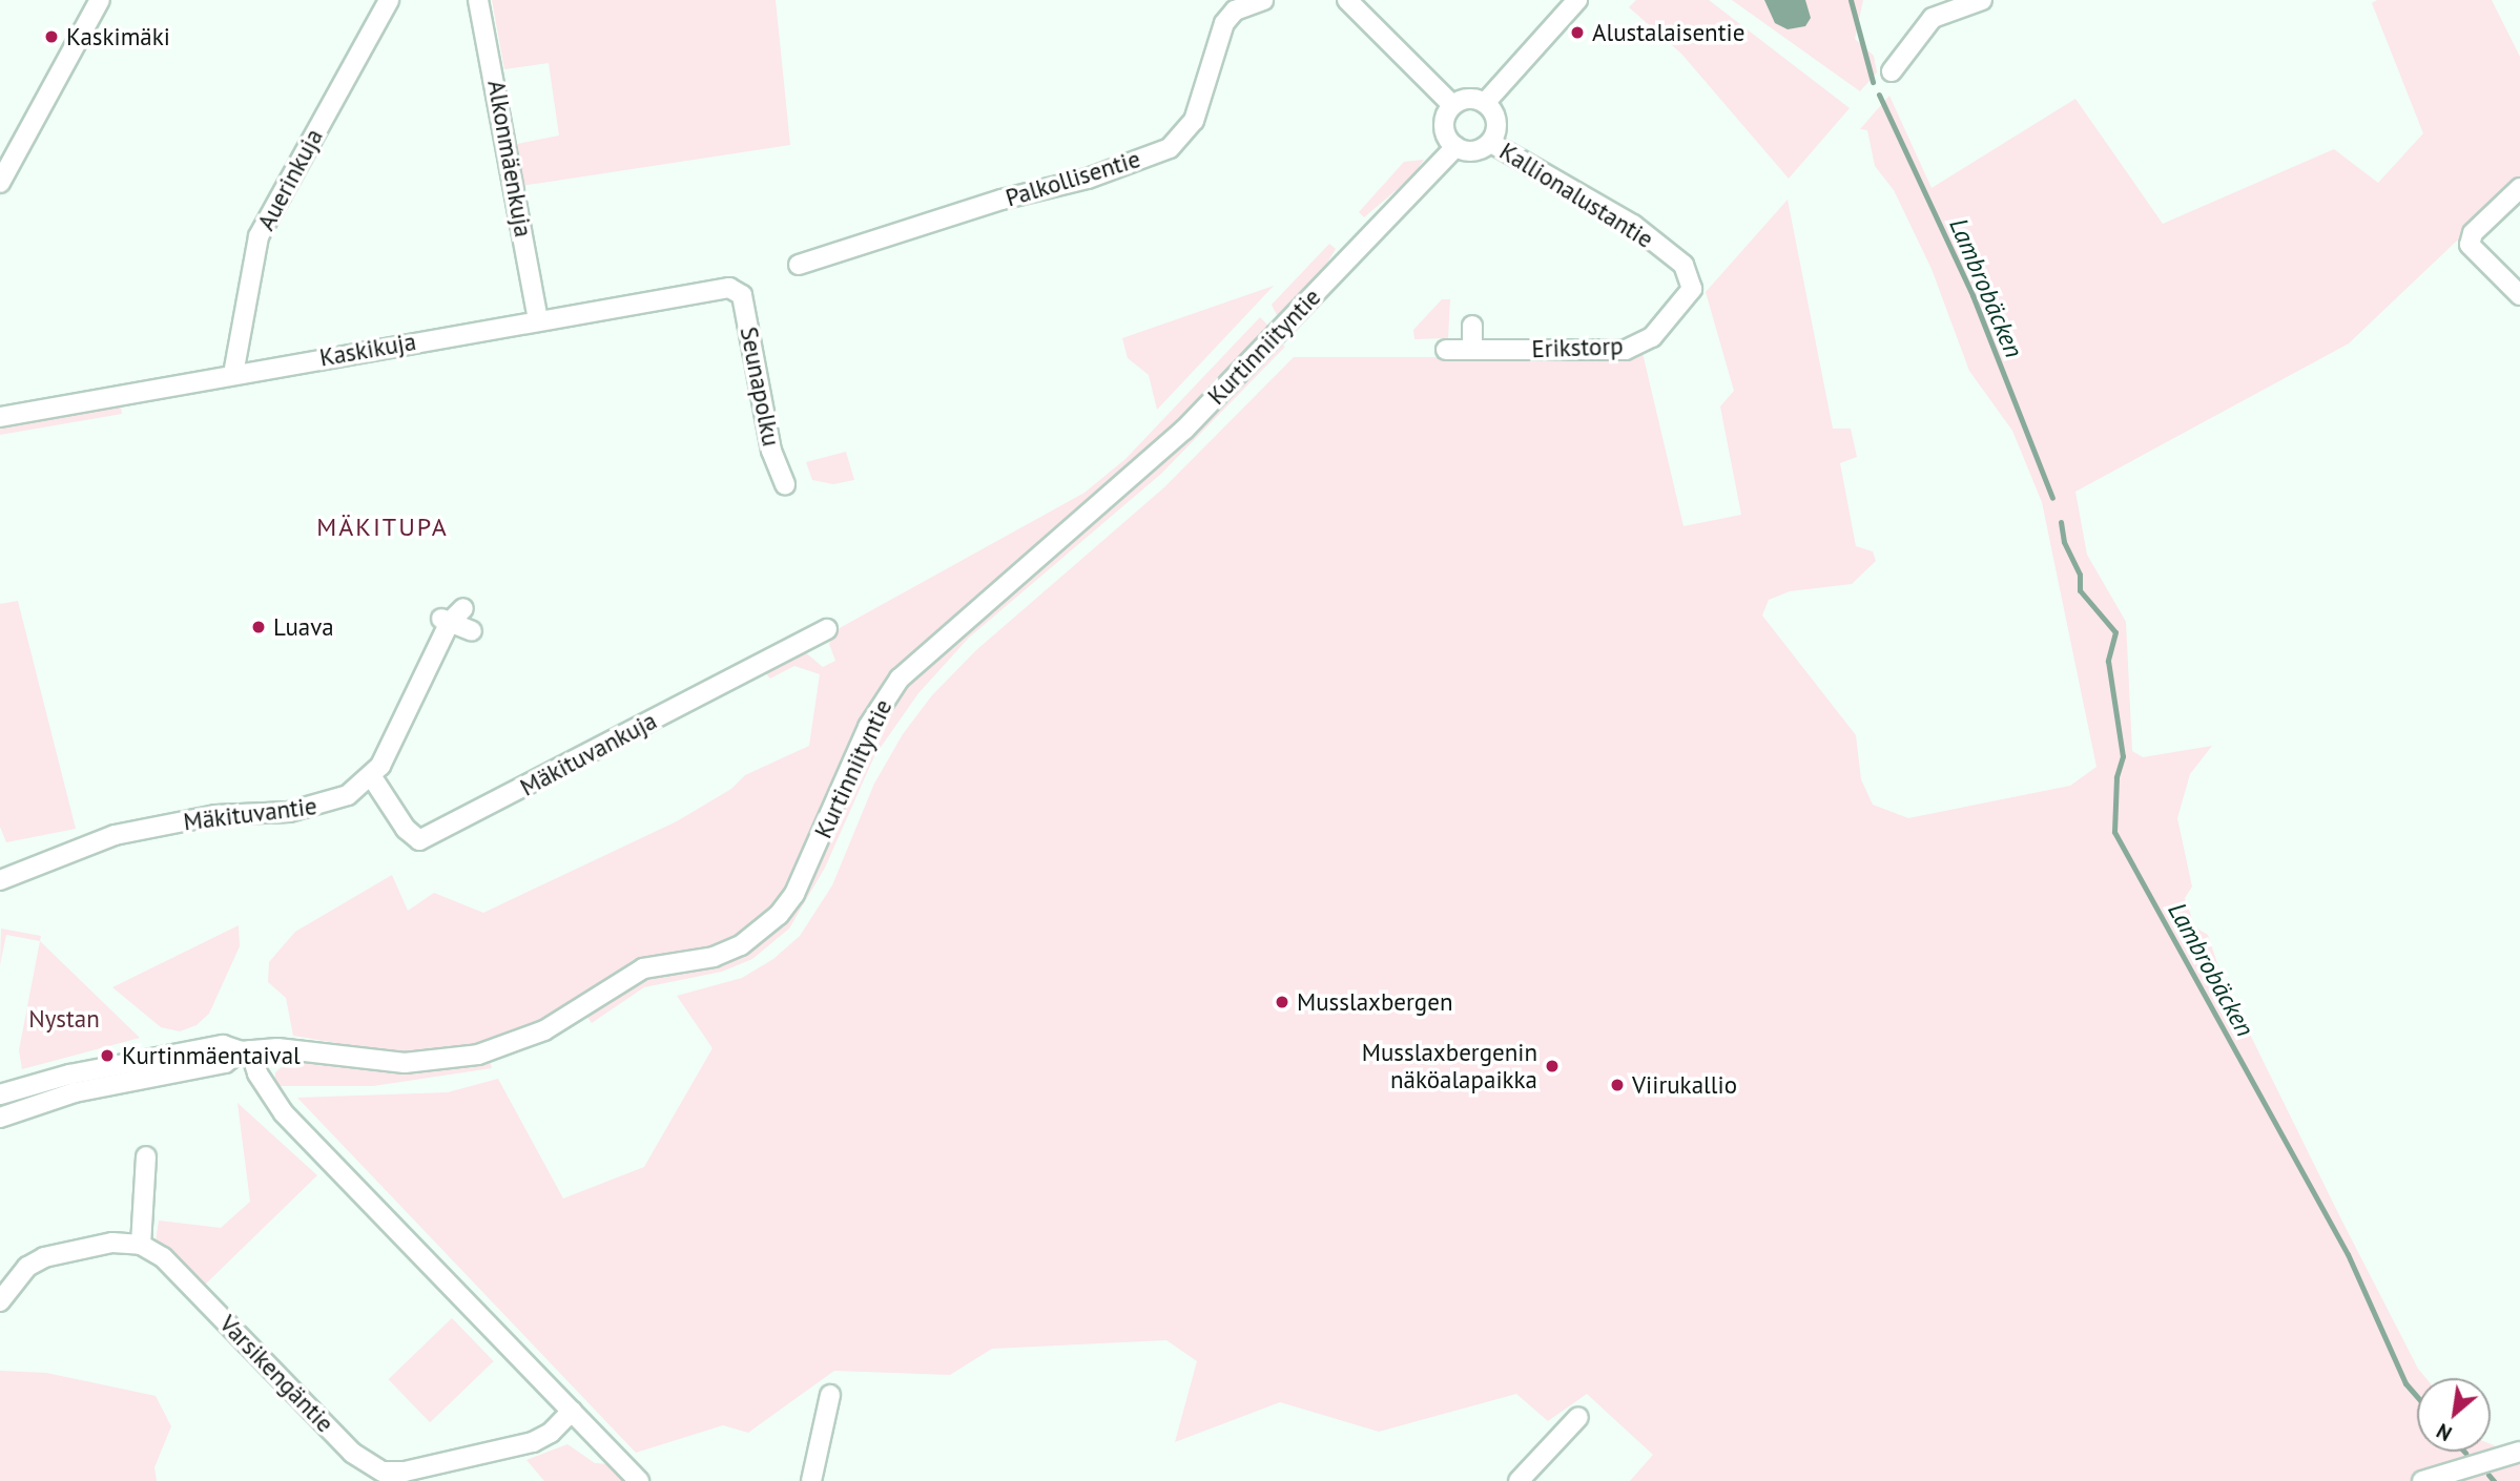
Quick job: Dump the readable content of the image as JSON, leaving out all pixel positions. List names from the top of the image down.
{
  "streets": {
    "street": [
      "Alkonmäenkuja",
      "Palkollisentie",
      "Auerinkuja",
      "Kallionalustantie",
      "Kurtinniityntie",
      "Erikstorp",
      "Kaskikuja",
      "Seunapolku",
      "Mäkituvankuja",
      "Mäkituvantie",
      "Varsikengäntie"
    ]
  },
  "crossings": [
    ["Alkonmäenkuja", "Kaskikuja"],
    ["Auerinkuja", "Kaskikuja"],
    ["Kallionalustantie", "Kurtinniityntie"],
    ["Kallionalustantie", "Erikstorp"],
    ["Kaskikuja", "Seunapolku"],
    ["Mäkituvankuja", "Mäkituvantie"]
  ],
  "districts": ["MÄKITUPA"],
  "water": ["Lambrobäcken"],
  "parks": ["Nystan"],
  "places": [
    "Alustalaisentie",
    "Kaskimäki",
    "Luava",
    "Musslaxbergen",
    "Kurtinmäentaival",
    "Musslaxbergenin näköalapaikka",
    "Viirukallio"
  ],
  "north": "bottom left"
}
